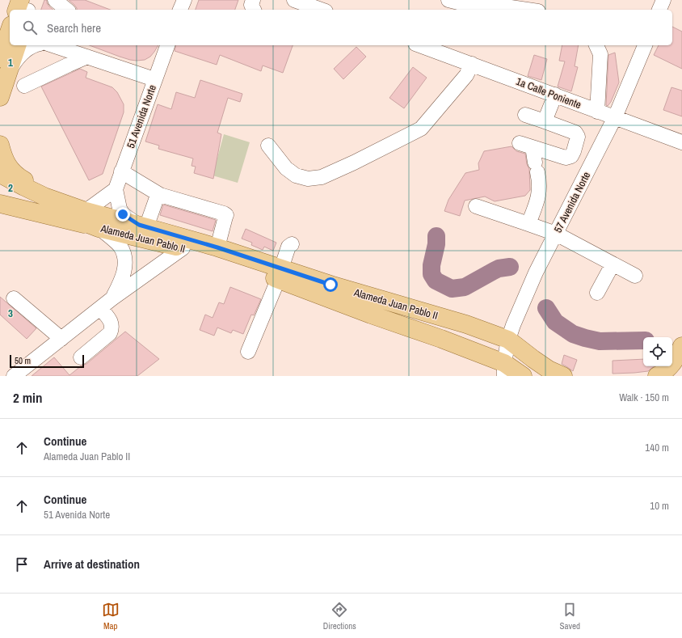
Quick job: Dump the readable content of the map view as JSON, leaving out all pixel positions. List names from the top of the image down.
{
  "streets": {
    "main road": ["Alameda Juan Pablo II"],
    "street": ["1a Calle Poniente", "51 Avenida Norte", "57 Avenida Norte"]
  },
  "crossings": [
    ["1a Calle Poniente", "57 Avenida Norte"],
    ["57 Avenida Norte", "Alameda Juan Pablo II"]
  ],
  "scale_bar": "50 m",
  "page": {
    "search": "Search here",
    "scale": "50 m",
    "heading": ["2 min", "Walk · 150 m"],
    "list": [
      ["Continue", "Alameda Juan Pablo II", "140 m"],
      ["Continue", "51 Avenida Norte", "10 m"],
      "Arrive at destination"
    ],
    "nav": ["Map", "Directions", "Saved"]
  },
  "grid": {
    "rows": ["1", "2", "3"]
  }
}
